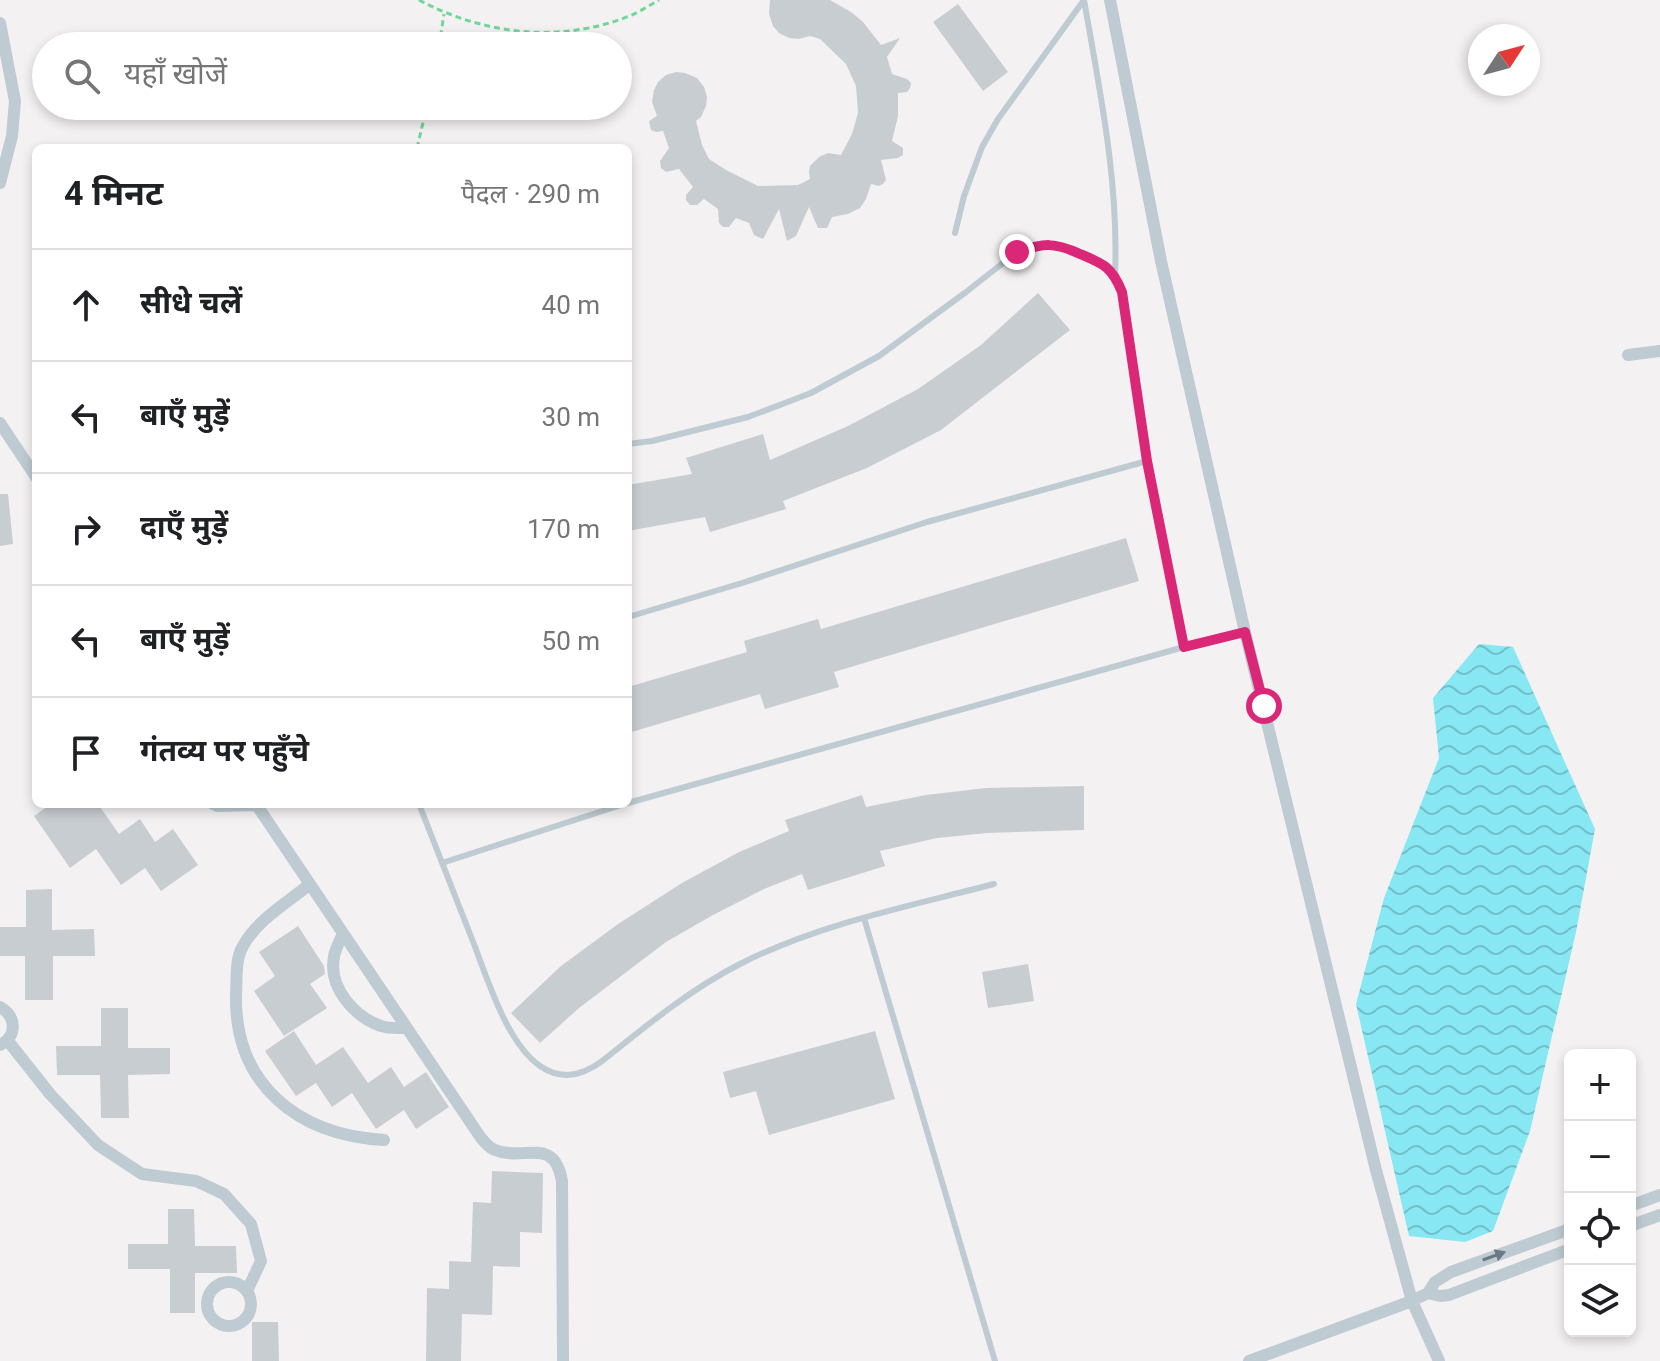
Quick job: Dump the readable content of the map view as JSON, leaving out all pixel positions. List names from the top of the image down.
{
  "north": "top right",
  "page": {
    "search": "यहाँ खोजें",
    "heading": ["4 मिनट", "पैदल · 290 m"],
    "list": [
      ["सीधे चलें", "40 m"],
      ["बाएँ मुड़ें", "30 m"],
      ["दाएँ मुड़ें", "170 m"],
      ["बाएँ मुड़ें", "50 m"],
      "गंतव्य पर पहुँचे"
    ],
    "map_buttons": ["+", "−"]
  }
}
